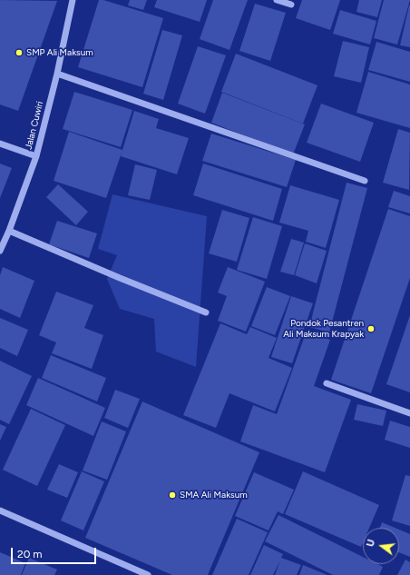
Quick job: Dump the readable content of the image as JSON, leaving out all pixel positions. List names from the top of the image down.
{
  "streets": {
    "street": ["Jalan Cuwiri"]
  },
  "places": ["SMP Ali Maksum", "Pondok Pesantren Ali Maksum Krapyak", "SMA Ali Maksum"],
  "scale_bar": "20 m",
  "north": "left"
}
